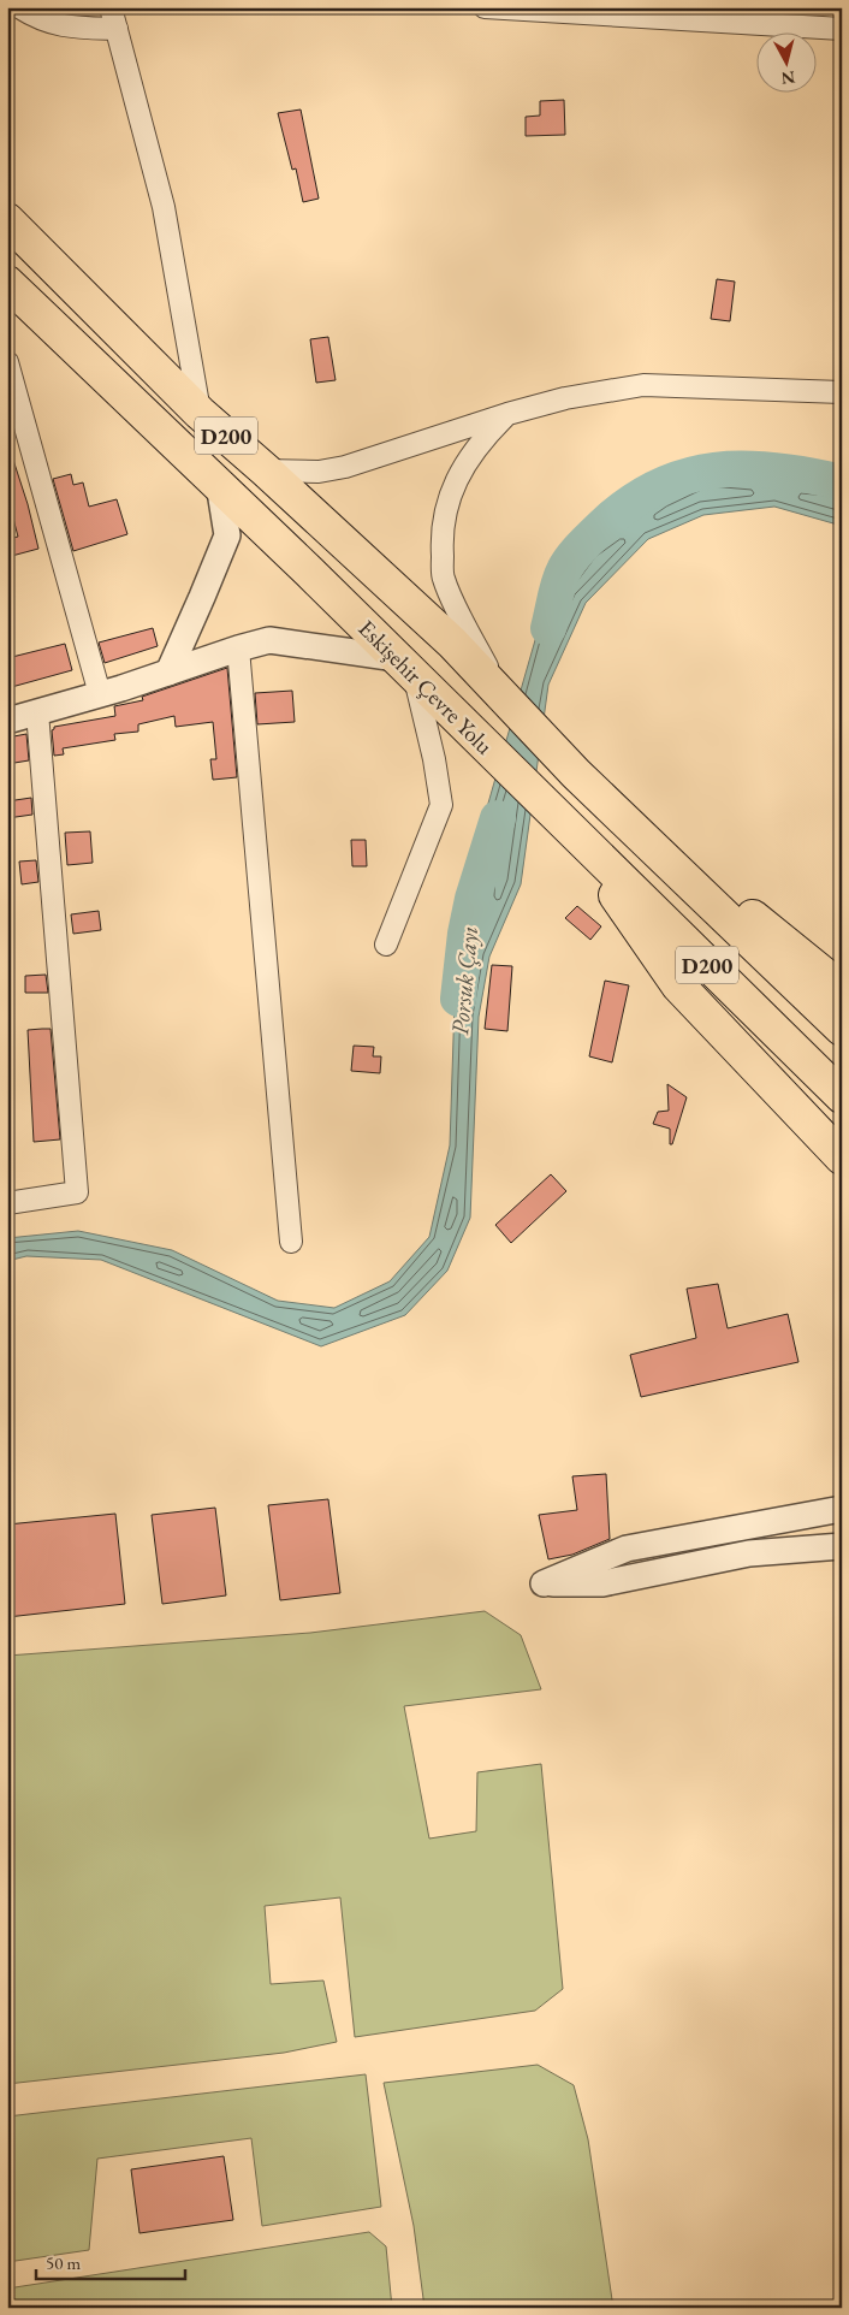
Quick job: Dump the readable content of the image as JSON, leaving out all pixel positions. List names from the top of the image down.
{
  "streets": {
    "highway": ["D200", "Eskişehir Çevre Yolu"]
  },
  "water": ["Porsuk Çayı"],
  "scale_bar": "50 m",
  "north": "bottom"
}
